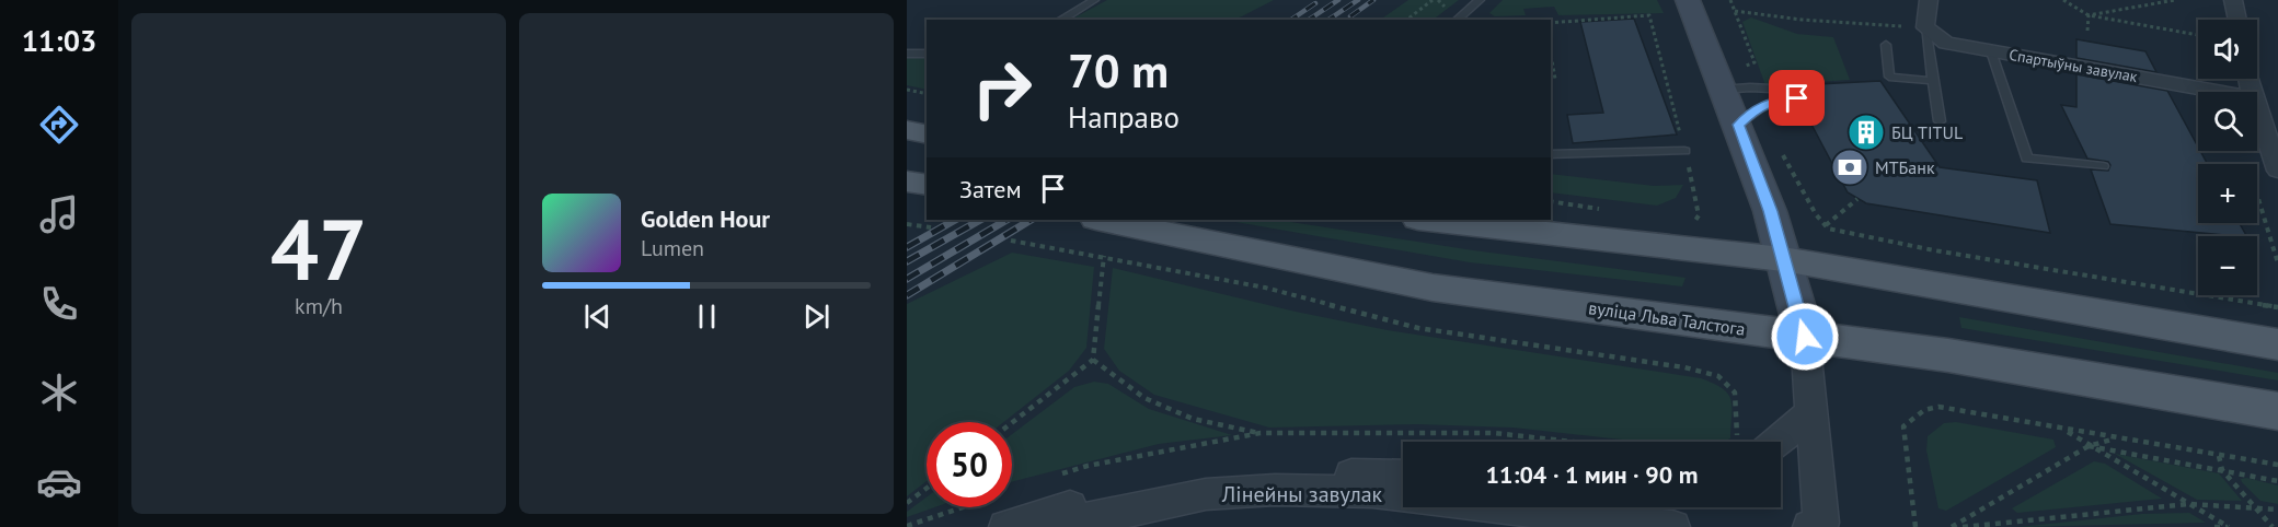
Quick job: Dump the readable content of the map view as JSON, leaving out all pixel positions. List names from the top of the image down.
{
  "streets": {
    "main road": ["вуліца Льва Талстога"],
    "street": ["Спартыўны завулак", "Лінейны завулак"]
  },
  "places": {
    "building": ["БЦ TITUL"],
    "bank": ["МТБанк"]
  },
  "page": {
    "tabs": "11:03",
    "tile": ["47", "km/h"],
    "map_buttons": ["+", "−"],
    "turn": ["70 m", "Направо"],
    "then": "Затем",
    "song": ["Golden Hour", "Lumen"],
    "limit": "50",
    "trip": "11:04 · 1 мин · 90 m"
  }
}
